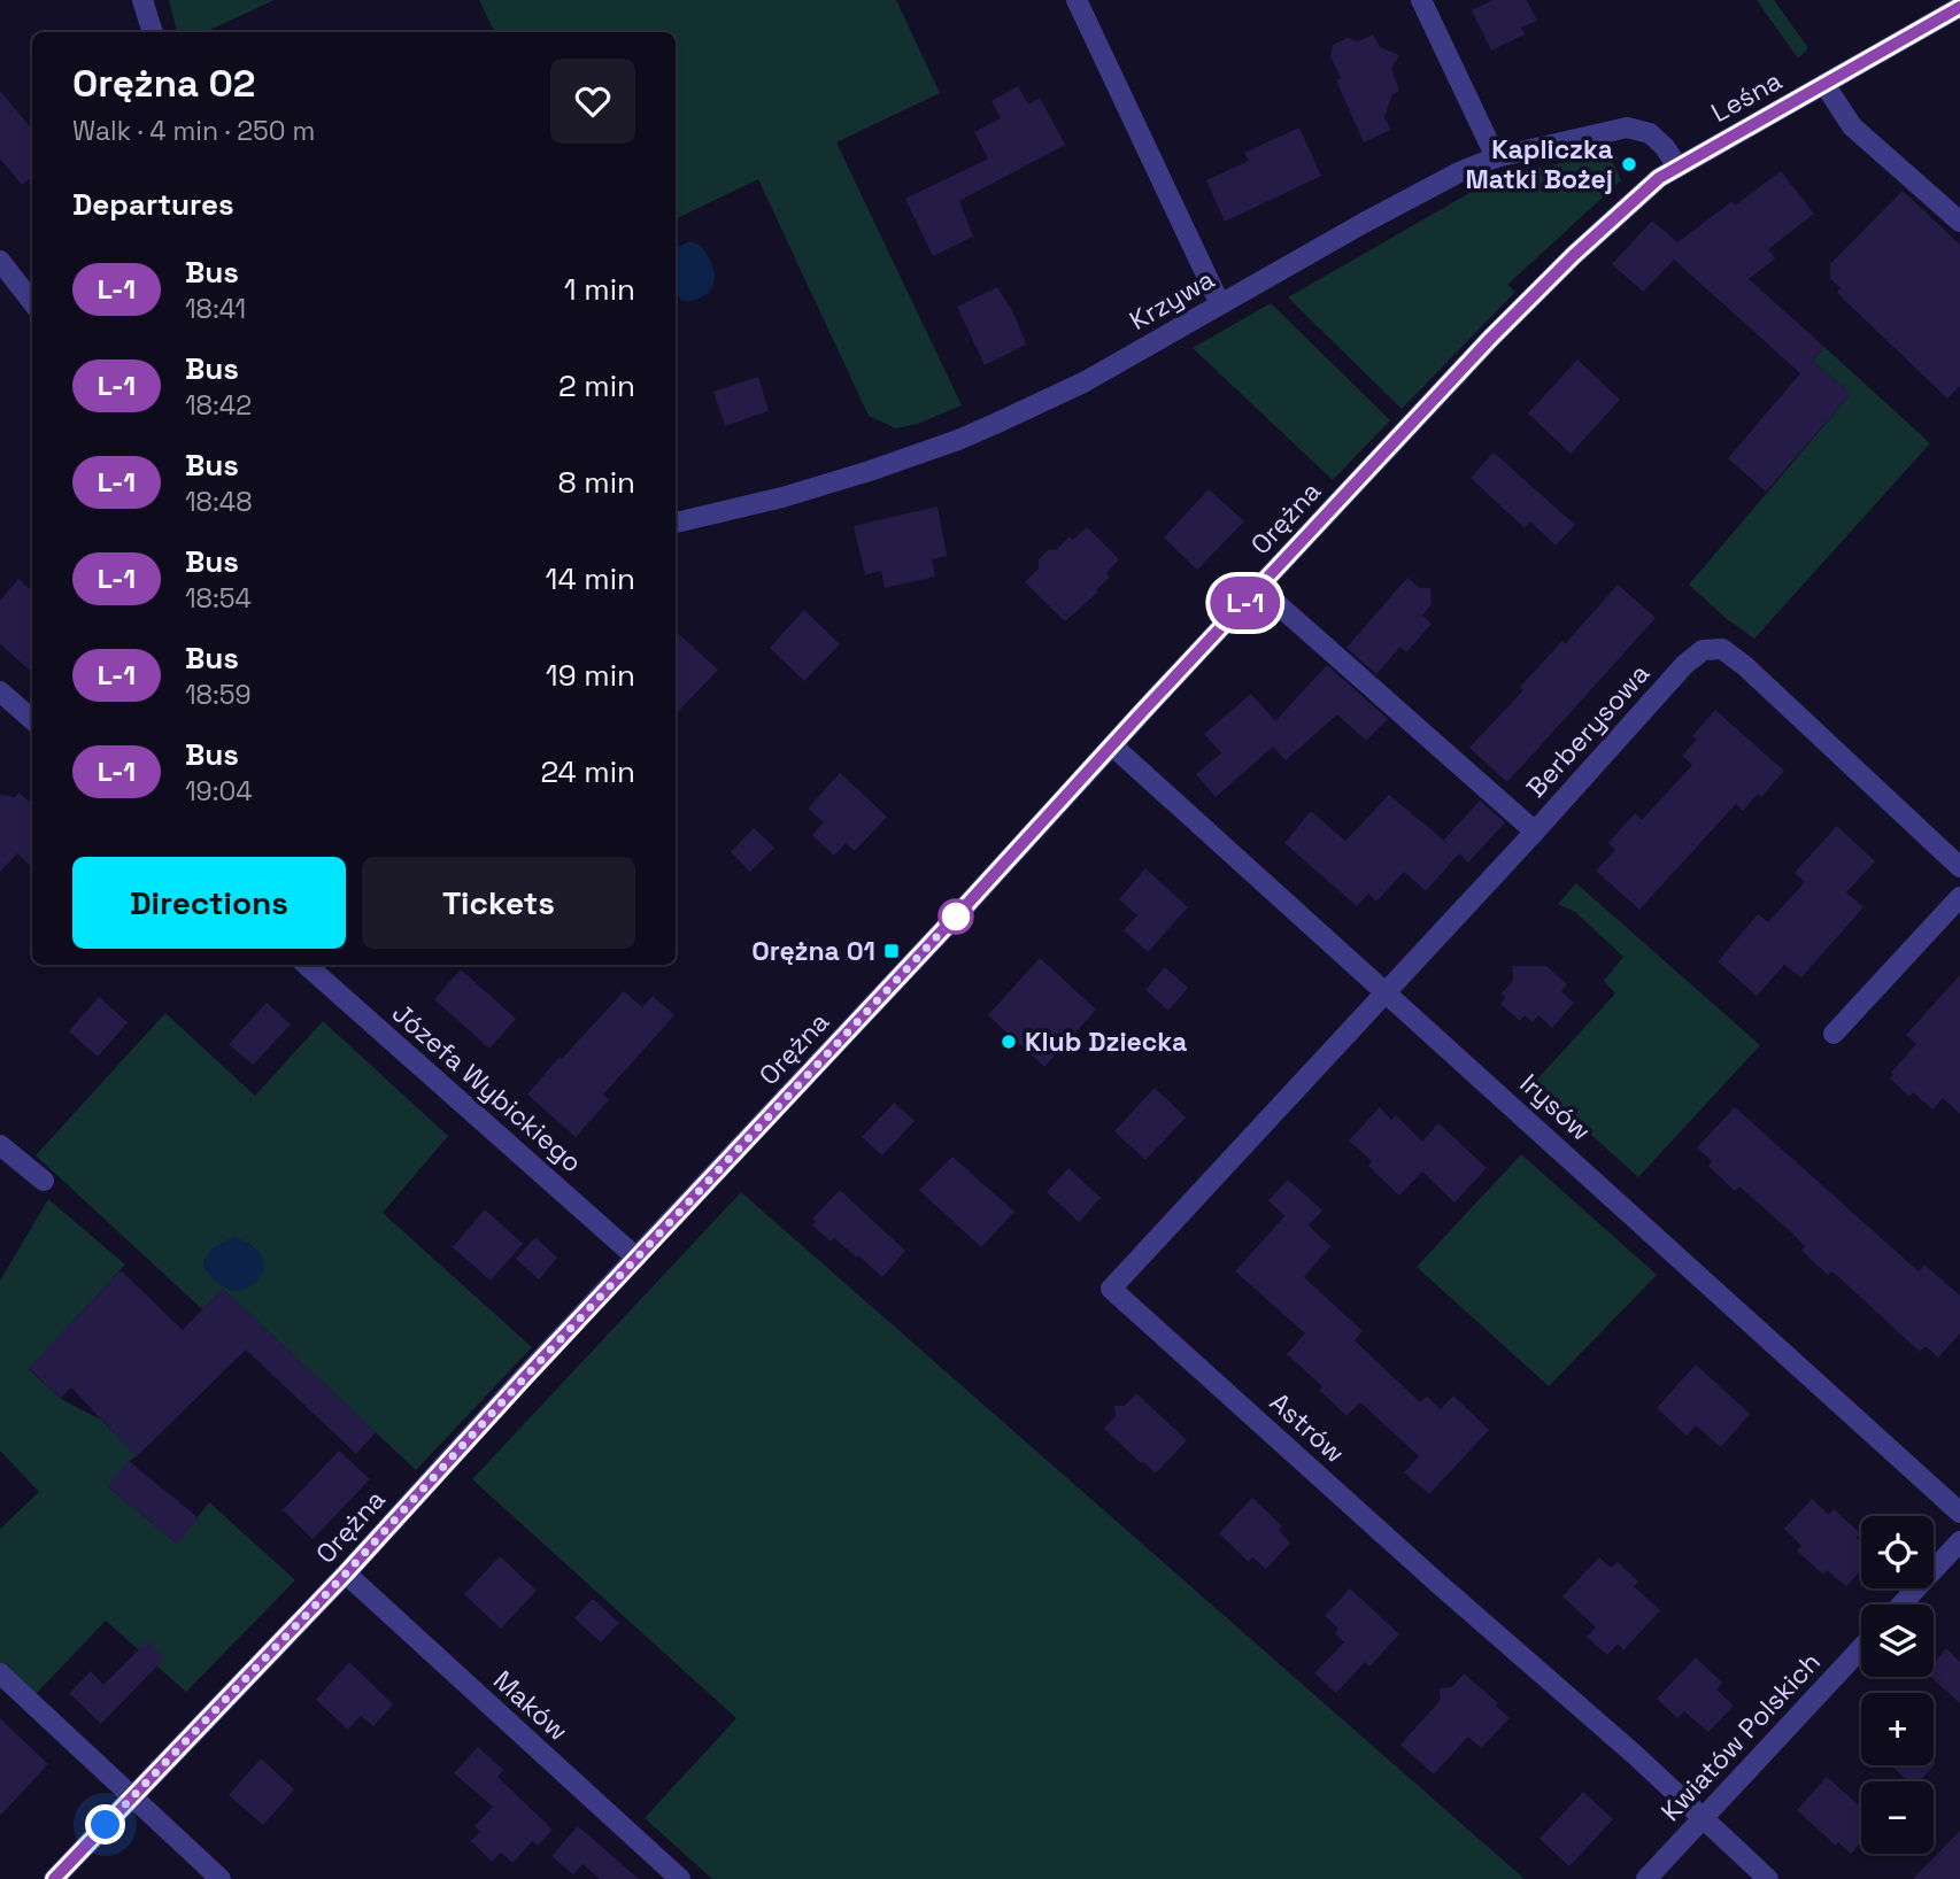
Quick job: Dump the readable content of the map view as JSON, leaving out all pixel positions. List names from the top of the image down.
{
  "streets": {
    "street": [
      "Leśna",
      "Krzywa",
      "Orężna",
      "Berberysowa",
      "Józefa Wybickiego",
      "Irysów",
      "Astrów",
      "Maków",
      "Kwiatów Polskich"
    ]
  },
  "crossings": [
    ["Leśna", "Krzywa"],
    ["Leśna", "Orężna"],
    ["Orężna", "Berberysowa"],
    ["Orężna", "Józefa Wybickiego"],
    ["Orężna", "Irysów"],
    ["Orężna", "Maków"],
    ["Irysów", "Astrów"],
    ["Astrów", "Kwiatów Polskich"]
  ],
  "places": {
    "other": ["Kapliczka Matki Bożej", "Klub Dziecka"],
    "transit": ["Orężna 01"]
  },
  "lines": ["bus line L-1"],
  "page": {
    "on_map": "L-1",
    "heading": [
      ["Orężna 02", "Walk · 4 min · 250 m"],
      "Departures"
    ],
    "list": [
      {
        "mark": "L-1",
        "name": "Bus",
        "note": "18:41",
        "value": "1 min"
      },
      {
        "mark": "L-1",
        "name": "Bus",
        "note": "18:42",
        "value": "2 min"
      },
      {
        "mark": "L-1",
        "name": "Bus",
        "note": "18:48",
        "value": "8 min"
      },
      {
        "mark": "L-1",
        "name": "Bus",
        "note": "18:54",
        "value": "14 min"
      },
      {
        "mark": "L-1",
        "name": "Bus",
        "note": "18:59",
        "value": "19 min"
      },
      {
        "mark": "L-1",
        "name": "Bus",
        "note": "19:04",
        "value": "24 min"
      }
    ],
    "buttons": ["Directions", "Tickets"],
    "map_buttons": ["+", "−"]
  }
}
